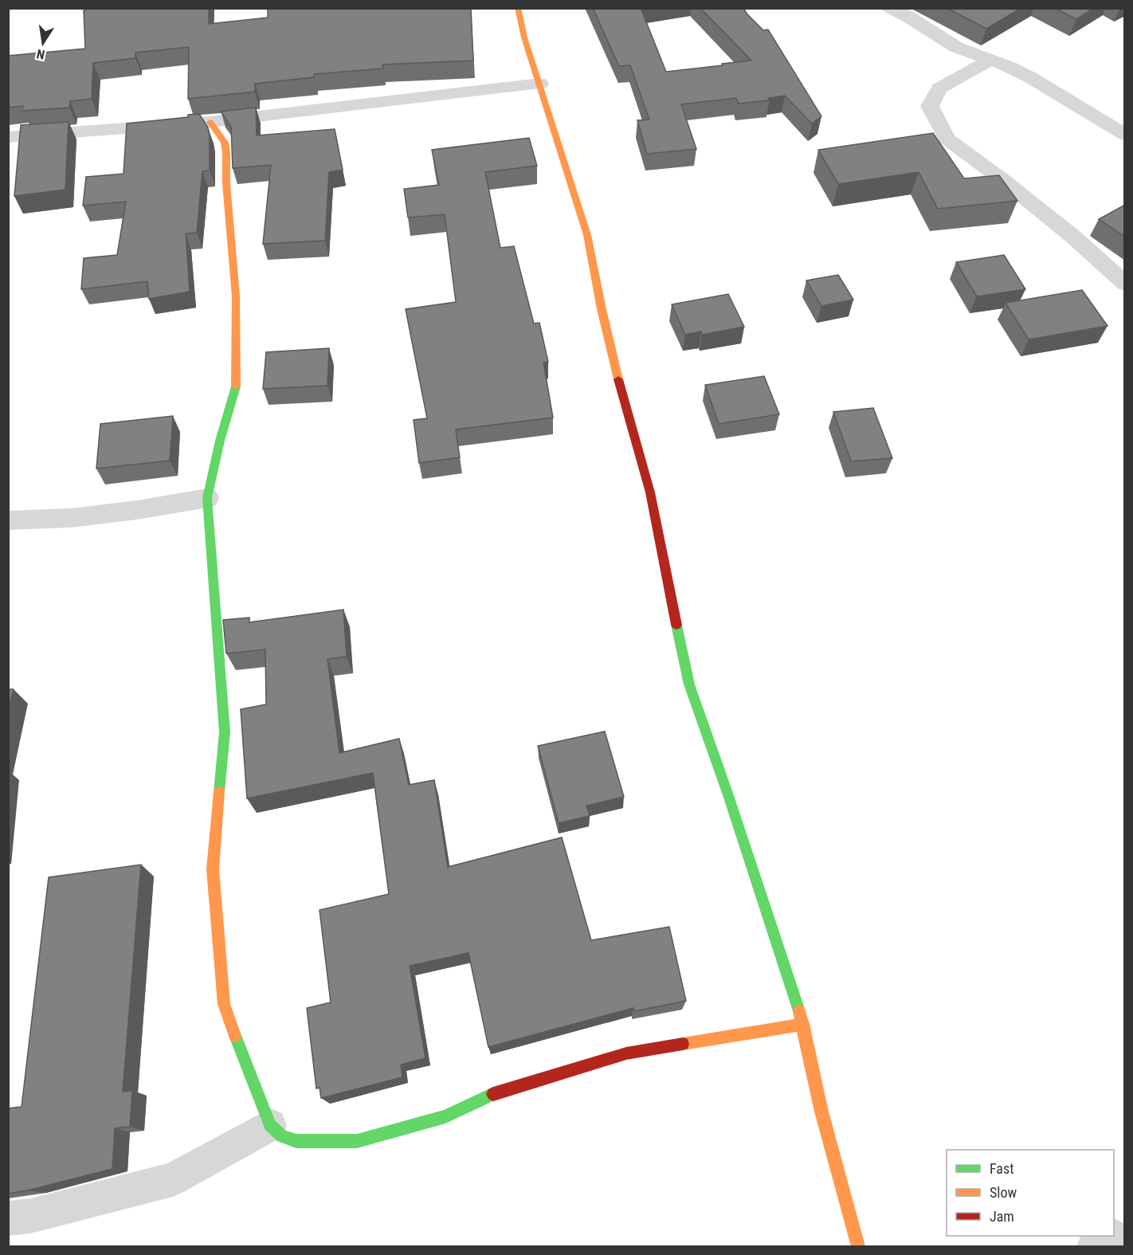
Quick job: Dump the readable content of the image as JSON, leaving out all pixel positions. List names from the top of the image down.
{
  "legend": ["Fast", "Slow", "Jam"],
  "north": "bottom"
}
